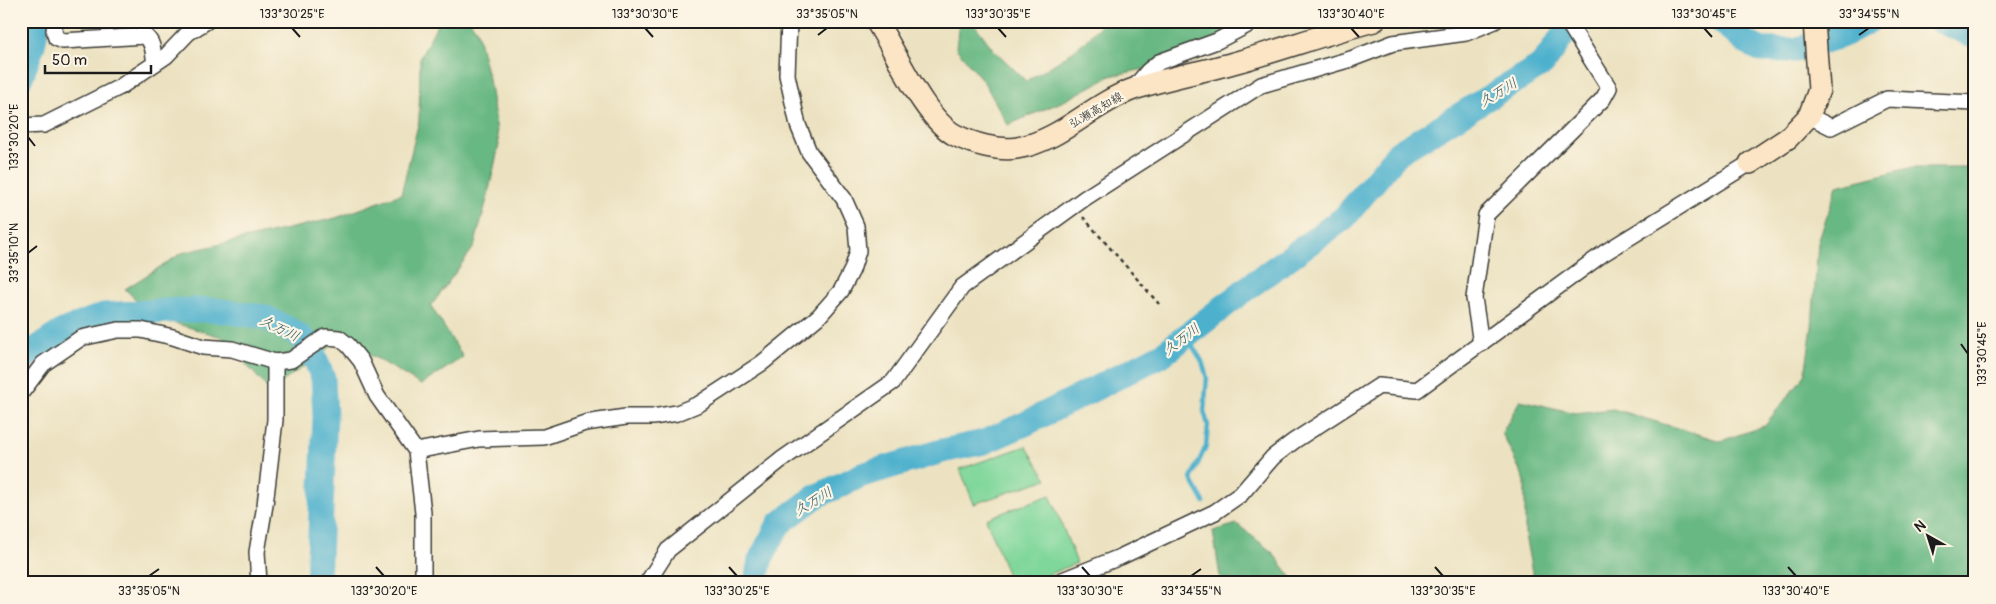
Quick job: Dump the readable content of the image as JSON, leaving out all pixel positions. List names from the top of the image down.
{
  "streets": {
    "main road": ["弘瀬高知線"]
  },
  "water": ["久万川"],
  "scale_bar": "50 m",
  "north": "top left",
  "coordinates": [
    "133°30'25\"E",
    "133°30'30\"E",
    "33°35'05\"N",
    "133°30'35\"E",
    "133°30'40\"E",
    "133°30'45\"E",
    "33°34'55\"N",
    "133°30'20\"E",
    "33°35'10\"N"
  ]
}
